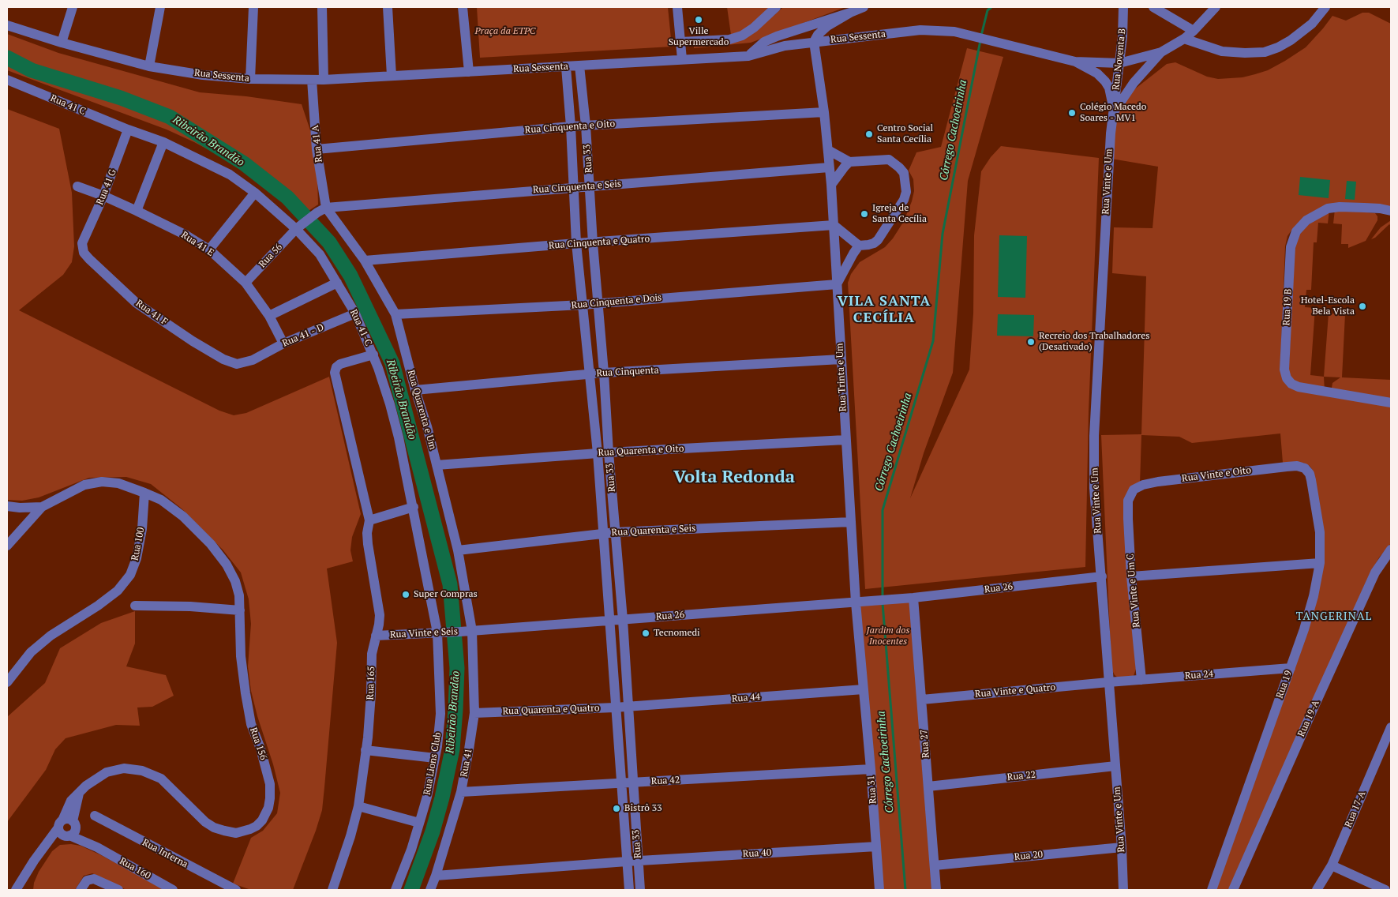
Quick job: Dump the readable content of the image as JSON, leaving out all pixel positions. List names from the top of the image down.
{
  "streets": {
    "street": [
      "Rua Sessenta",
      "Rua Noventa B",
      "Rua 41 C",
      "Rua Cinquenta e Oito",
      "Rua 41 A",
      "Rua 33",
      "Rua Vinte e Um",
      "Rua 41 G",
      "Rua Cinquenta e Seis",
      "Rua Cinquenta e Quatro",
      "Rua 41 E",
      "Rua 56",
      "Rua Cinquenta e Dois",
      "Rua 19 B",
      "Rua 41 F",
      "Rua 41-C",
      "Rua 41 - D",
      "Rua Cinquenta",
      "Rua Trinta e Um",
      "Rua Quarenta e Um",
      "Rua Quarenta e Oito",
      "Rua Vinte e Oito",
      "Rua Quarenta e Seis",
      "Rua 100",
      "Rua 26",
      "Rua Vinte e Um C",
      "Rua Vinte e Seis",
      "Rua 24",
      "Rua 165",
      "Rua 19",
      "Rua Vinte e Quatro",
      "Rua 44",
      "Rua Quarenta e Quatro",
      "Rua 19-A",
      "Rua 156",
      "Rua 27",
      "Rua 41",
      "Rua Lions Club",
      "Rua 22",
      "Rua 42",
      "Rua 31",
      "Rua 17-A",
      "Rua Interna",
      "Rua 40",
      "Rua 20",
      "Rua 160"
    ]
  },
  "crossings": [
    ["Rua Sessenta", "Rua 41 A"],
    ["Rua Sessenta", "Rua 33"],
    ["Rua Sessenta", "Rua Trinta e Um"],
    ["Rua Noventa B", "Rua Vinte e Um"],
    ["Rua 41 C", "Rua 41 G"],
    ["Rua 41 C", "Rua 41-C"],
    ["Rua Cinquenta e Oito", "Rua 41 A"],
    ["Rua Cinquenta e Oito", "Rua 33"],
    ["Rua Cinquenta e Oito", "Rua Trinta e Um"],
    ["Rua 41 A", "Rua Cinquenta e Seis"],
    ["Rua 41 A", "Rua 56"],
    ["Rua 41 A", "Rua Quarenta e Um"],
    ["Rua 33", "Rua Cinquenta e Seis"],
    ["Rua 33", "Rua Cinquenta e Quatro"],
    ["Rua 33", "Rua Cinquenta e Dois"],
    ["Rua 33", "Rua Cinquenta"],
    ["Rua 33", "Rua Quarenta e Oito"],
    ["Rua 33", "Rua Quarenta e Seis"],
    ["Rua 33", "Rua 26"],
    ["Rua 33", "Rua 44"],
    ["Rua 33", "Rua Quarenta e Quatro"],
    ["Rua 33", "Rua 42"],
    ["Rua 33", "Rua 40"],
    ["Rua Vinte e Um", "Rua 26"],
    ["Rua Vinte e Um", "Rua 24"],
    ["Rua Vinte e Um", "Rua Vinte e Quatro"],
    ["Rua Vinte e Um", "Rua 22"],
    ["Rua Vinte e Um", "Rua 20"],
    ["Rua 41 G", "Rua 41 E"],
    ["Rua 41 G", "Rua 41 F"],
    ["Rua 41 G", "Rua 41-C"],
    ["Rua Cinquenta e Seis", "Rua 56"],
    ["Rua Cinquenta e Seis", "Rua Trinta e Um"],
    ["Rua Cinquenta e Seis", "Rua Quarenta e Um"],
    ["Rua Cinquenta e Quatro", "Rua Trinta e Um"],
    ["Rua Cinquenta e Quatro", "Rua Quarenta e Um"],
    ["Rua 41 E", "Rua 56"],
    ["Rua 41 E", "Rua 41 - D"],
    ["Rua 56", "Rua 41-C"],
    ["Rua 56", "Rua Quarenta e Um"],
    ["Rua Cinquenta e Dois", "Rua Trinta e Um"],
    ["Rua Cinquenta e Dois", "Rua Quarenta e Um"],
    ["Rua 41 F", "Rua 41 - D"],
    ["Rua 41-C", "Rua 41 - D"],
    ["Rua 41-C", "Rua Vinte e Seis"],
    ["Rua 41-C", "Rua 165"],
    ["Rua 41-C", "Rua Lions Club"],
    ["Rua Cinquenta", "Rua Trinta e Um"],
    ["Rua Cinquenta", "Rua Quarenta e Um"],
    ["Rua Trinta e Um", "Rua Quarenta e Oito"],
    ["Rua Trinta e Um", "Rua Quarenta e Seis"],
    ["Rua Trinta e Um", "Rua 26"],
    ["Rua Trinta e Um", "Rua 44"],
    ["Rua Trinta e Um", "Rua 31"],
    ["Rua Quarenta e Um", "Rua Quarenta e Oito"],
    ["Rua Quarenta e Um", "Rua Quarenta e Seis"],
    ["Rua Quarenta e Um", "Rua 26"],
    ["Rua Quarenta e Um", "Rua Vinte e Seis"],
    ["Rua Quarenta e Um", "Rua 41"],
    ["Rua Vinte e Oito", "Rua Vinte e Um C"],
    ["Rua Vinte e Oito", "Rua 19"],
    ["Rua 100", "Rua 156"],
    ["Rua 26", "Rua Vinte e Seis"],
    ["Rua 26", "Rua 27"],
    ["Rua 26", "Rua 41"],
    ["Rua Vinte e Um C", "Rua 24"],
    ["Rua Vinte e Seis", "Rua 165"],
    ["Rua Vinte e Seis", "Rua 41"],
    ["Rua Vinte e Seis", "Rua Lions Club"],
    ["Rua 24", "Rua 19"],
    ["Rua 24", "Rua Vinte e Quatro"],
    ["Rua Vinte e Quatro", "Rua 27"],
    ["Rua 44", "Rua Quarenta e Quatro"],
    ["Rua 44", "Rua 31"],
    ["Rua Quarenta e Quatro", "Rua 41"],
    ["Rua 156", "Rua 160"],
    ["Rua 27", "Rua 22"],
    ["Rua 27", "Rua 20"],
    ["Rua 41", "Rua 42"],
    ["Rua 42", "Rua 31"],
    ["Rua 31", "Rua 40"]
  ],
  "districts": ["VILA SANTA CECÍLIA", "Volta Redonda", "TANGERINAL"],
  "water": ["Córrego Cachoeirinha", "Ribeirão Brandão"],
  "parks": ["Praça da ETPC", "Jardim dos Inocentes"],
  "places": [
    "Ville Supermercado",
    "Colégio Macedo Soares - MV1",
    "Centro Social Santa Cecília",
    "Igreja de Santa Cecília",
    "Hotel-Escola Bela Vista",
    "Recreio dos Trabalhadores (Desativado)",
    "Super Compras",
    "Tecnomedi",
    "Bistrô 33"
  ]
}
